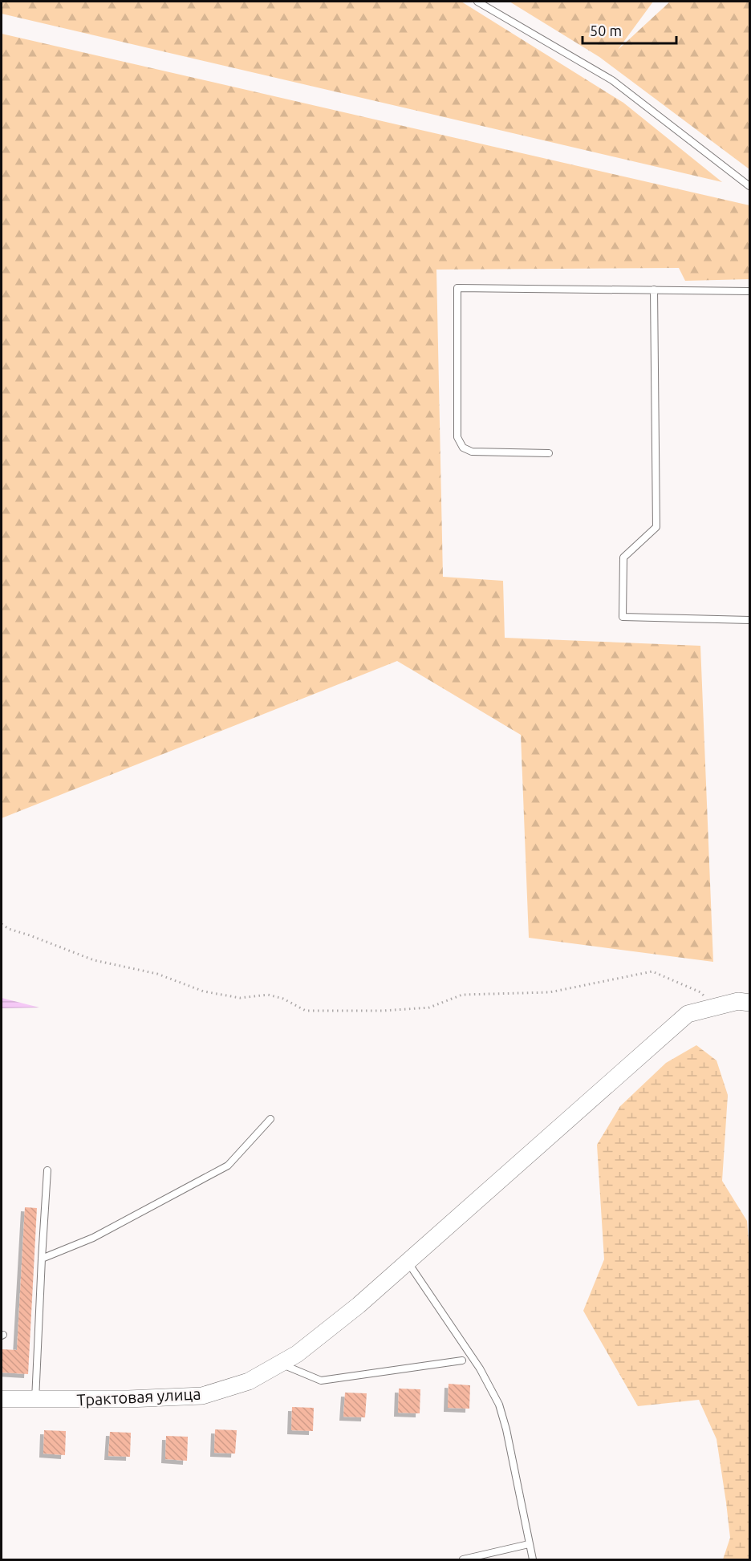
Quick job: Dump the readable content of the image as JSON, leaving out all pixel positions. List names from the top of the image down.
{
  "streets": {
    "street": ["Трактовая улица"]
  },
  "scale_bar": "50 m"
}
